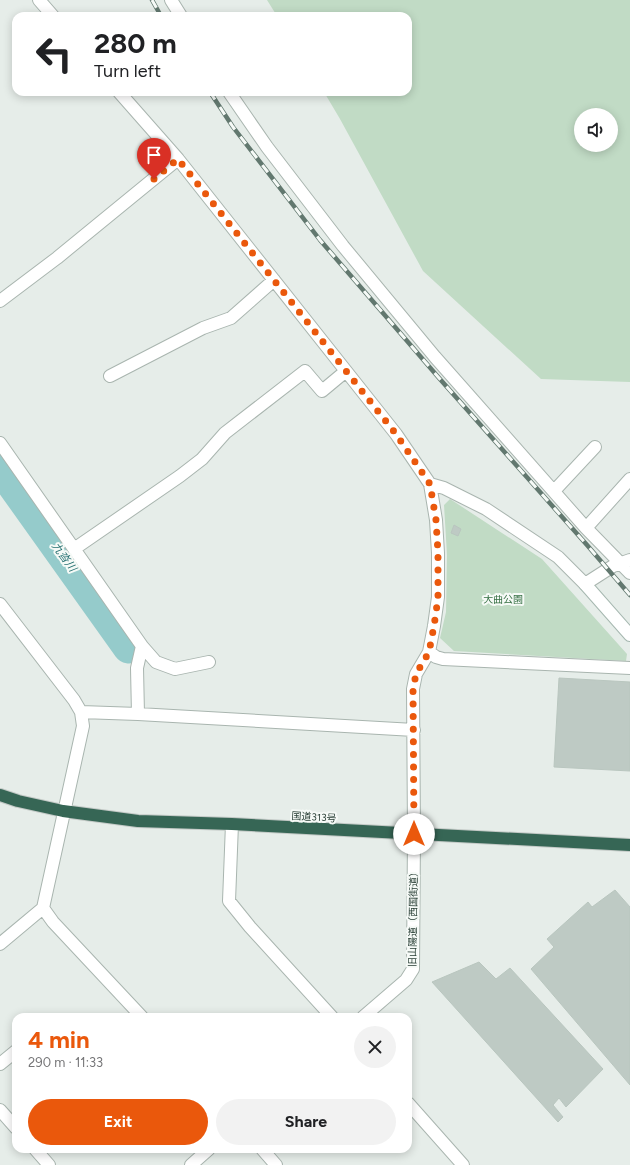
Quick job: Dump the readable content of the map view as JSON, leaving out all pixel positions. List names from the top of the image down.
{
  "streets": {
    "highway": ["国道313号"],
    "street": ["旧山陽道（西国街道）"]
  },
  "crossings": [
    ["国道313号", "旧山陽道（西国街道）"]
  ],
  "water": ["九沓川"],
  "parks": ["大曲公園"],
  "page": {
    "turn": ["280 m", "Turn left"],
    "heading": ["4 min", "290 m · 11:33"],
    "buttons": ["Exit", "Share"]
  }
}
